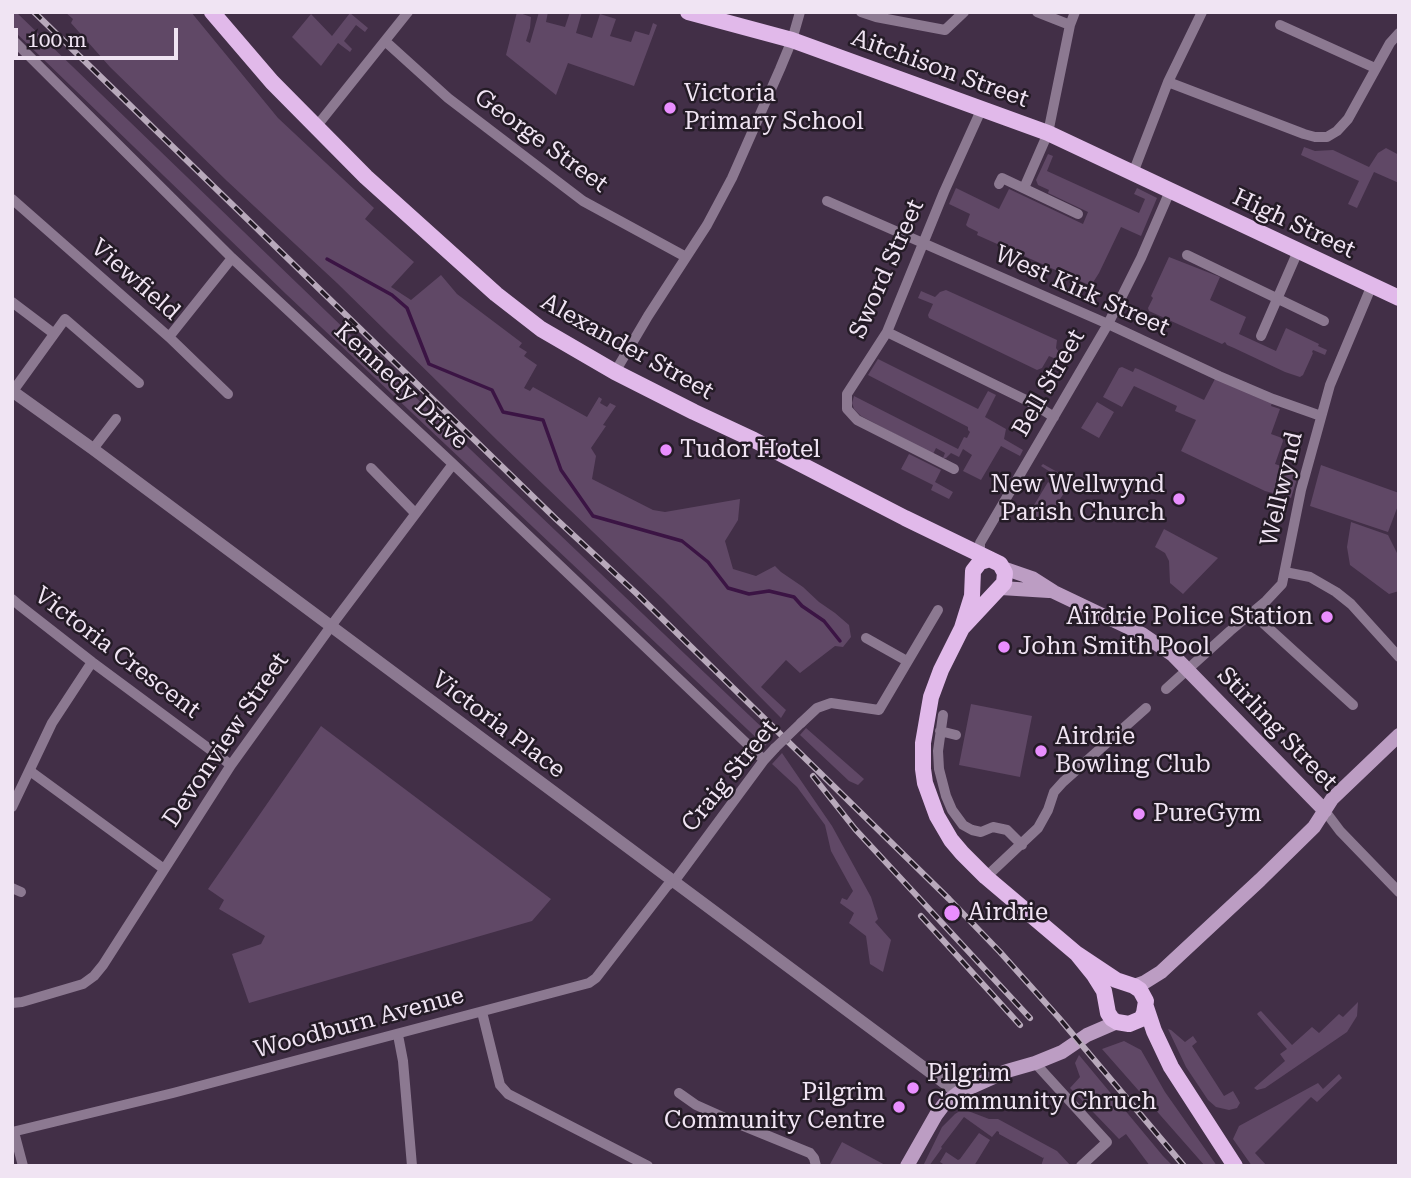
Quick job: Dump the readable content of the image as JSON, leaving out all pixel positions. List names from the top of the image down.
{
  "streets": {
    "main road": [
      "Aitchison Street",
      "High Street",
      "Alexander Street",
      "Stirling Street"
    ],
    "street": [
      "George Street",
      "Sword Street",
      "Viewfield",
      "West Kirk Street",
      "Bell Street",
      "Kennedy Drive",
      "Wellwynd",
      "Victoria Crescent",
      "Victoria Place",
      "Devonview Street",
      "Craig Street",
      "Woodburn Avenue"
    ]
  },
  "crossings": [
    ["Aitchison Street", "High Street"],
    ["Aitchison Street", "Sword Street"],
    ["Aitchison Street", "Bell Street"],
    ["High Street", "Bell Street"],
    ["High Street", "Wellwynd"],
    ["Sword Street", "West Kirk Street"],
    ["West Kirk Street", "Bell Street"],
    ["West Kirk Street", "Wellwynd"],
    ["Alexander Street", "Bell Street"],
    ["Alexander Street", "Stirling Street"],
    ["Bell Street", "Stirling Street"],
    ["Kennedy Drive", "Devonview Street"],
    ["Kennedy Drive", "Craig Street"],
    ["Wellwynd", "Stirling Street"],
    ["Victoria Crescent", "Devonview Street"],
    ["Victoria Place", "Devonview Street"],
    ["Victoria Place", "Craig Street"],
    ["Victoria Place", "Woodburn Avenue"],
    ["Craig Street", "Woodburn Avenue"]
  ],
  "places": [
    "Victoria Primary School",
    "Tudor Hotel",
    "New Wellwynd Parish Church",
    "Airdrie Police Station",
    "John Smith Pool",
    "Airdrie Bowling Club",
    "PureGym",
    "Airdrie",
    "Pilgrim Community Chruch",
    "Pilgrim Community Centre"
  ],
  "scale_bar": "100 m"
}
